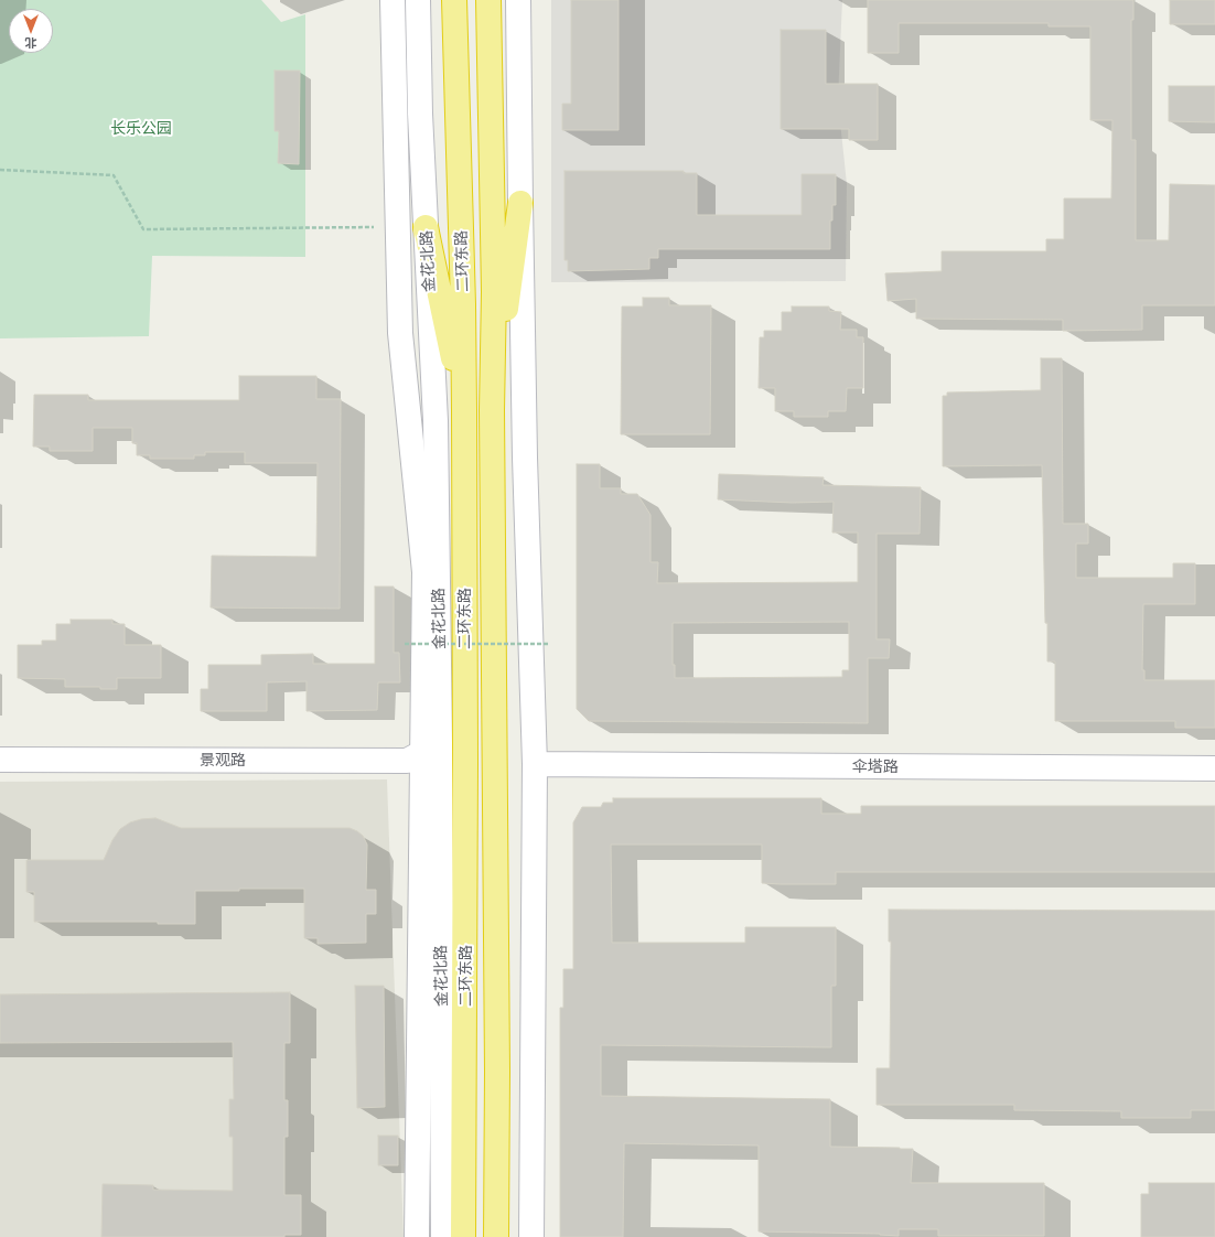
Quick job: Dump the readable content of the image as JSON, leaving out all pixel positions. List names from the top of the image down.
{
  "streets": {
    "highway": ["二环东路"],
    "main road": ["金花北路", "景观路", "伞塔路"]
  },
  "crossings": [
    ["金花北路", "景观路"]
  ],
  "parks": ["长乐公园"],
  "north": "bottom"
}
